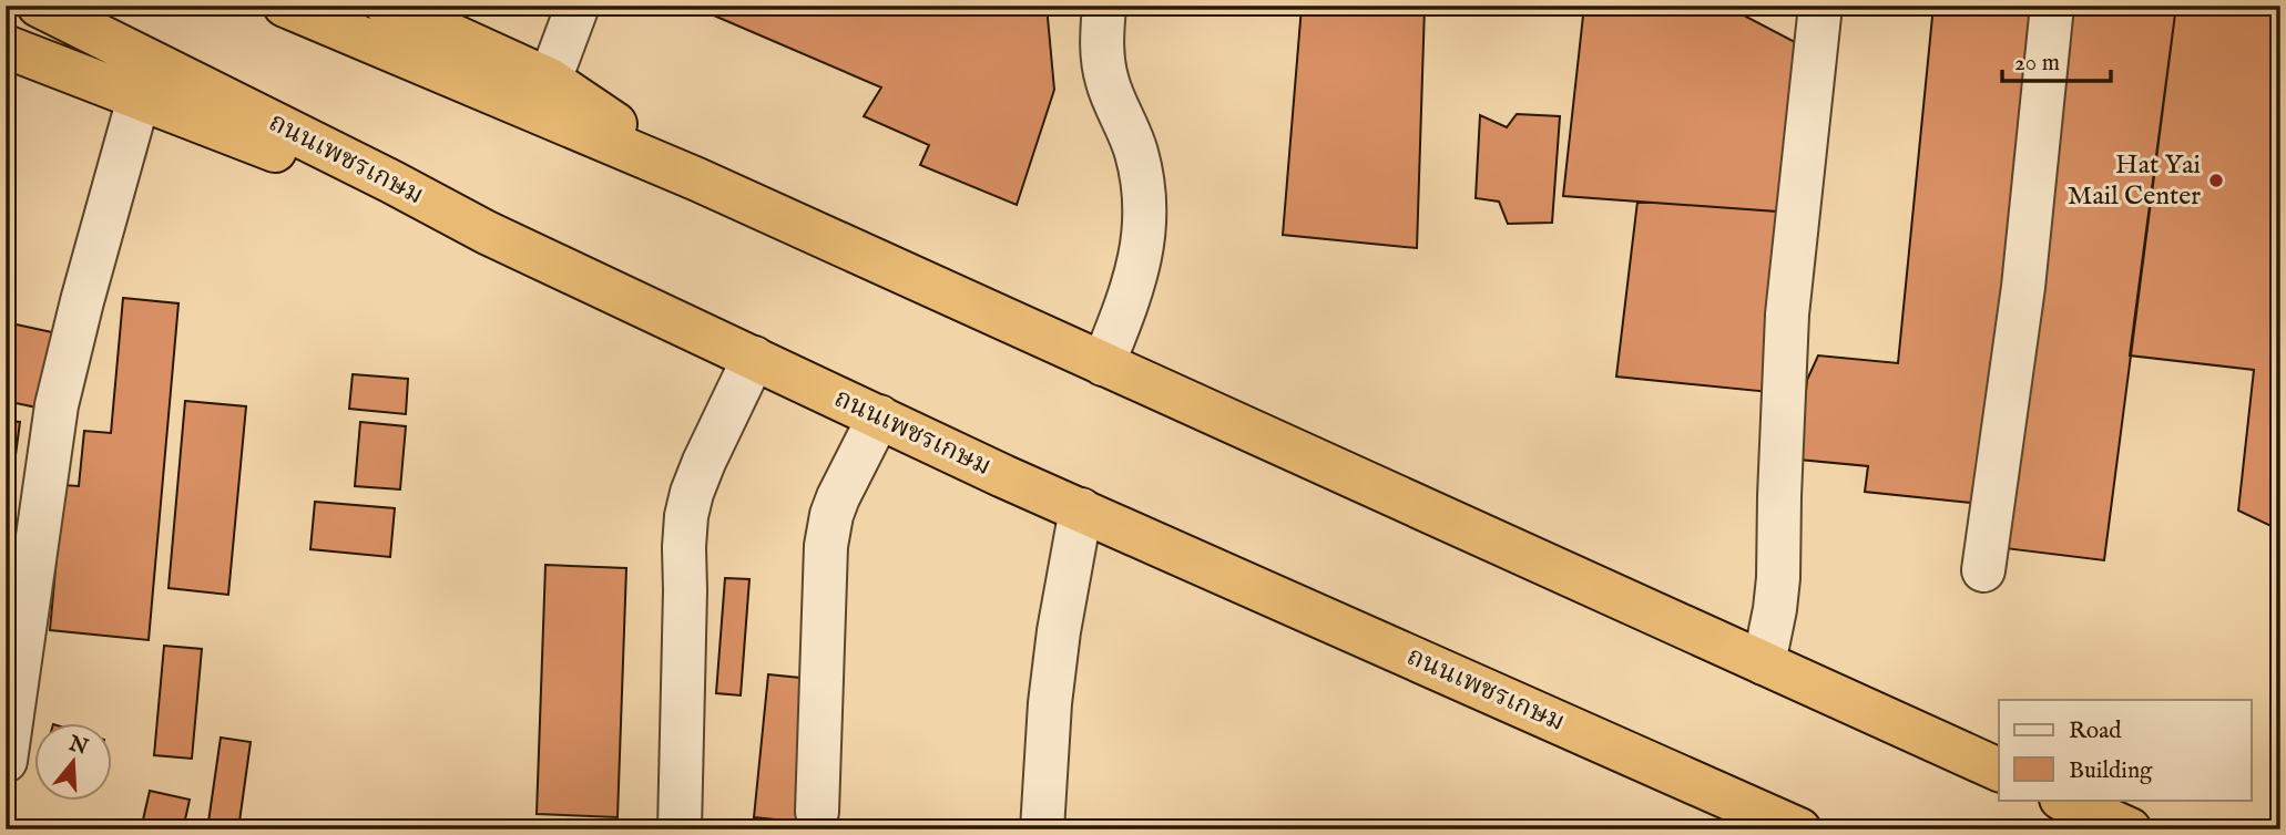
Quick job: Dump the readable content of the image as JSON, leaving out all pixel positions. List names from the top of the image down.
{
  "streets": {
    "highway": ["ถนนเพชรเกษม"]
  },
  "places": ["Hat Yai Mail Center"],
  "legend": ["Road", "Building"],
  "scale_bar": "20 m",
  "north": "top"
}
